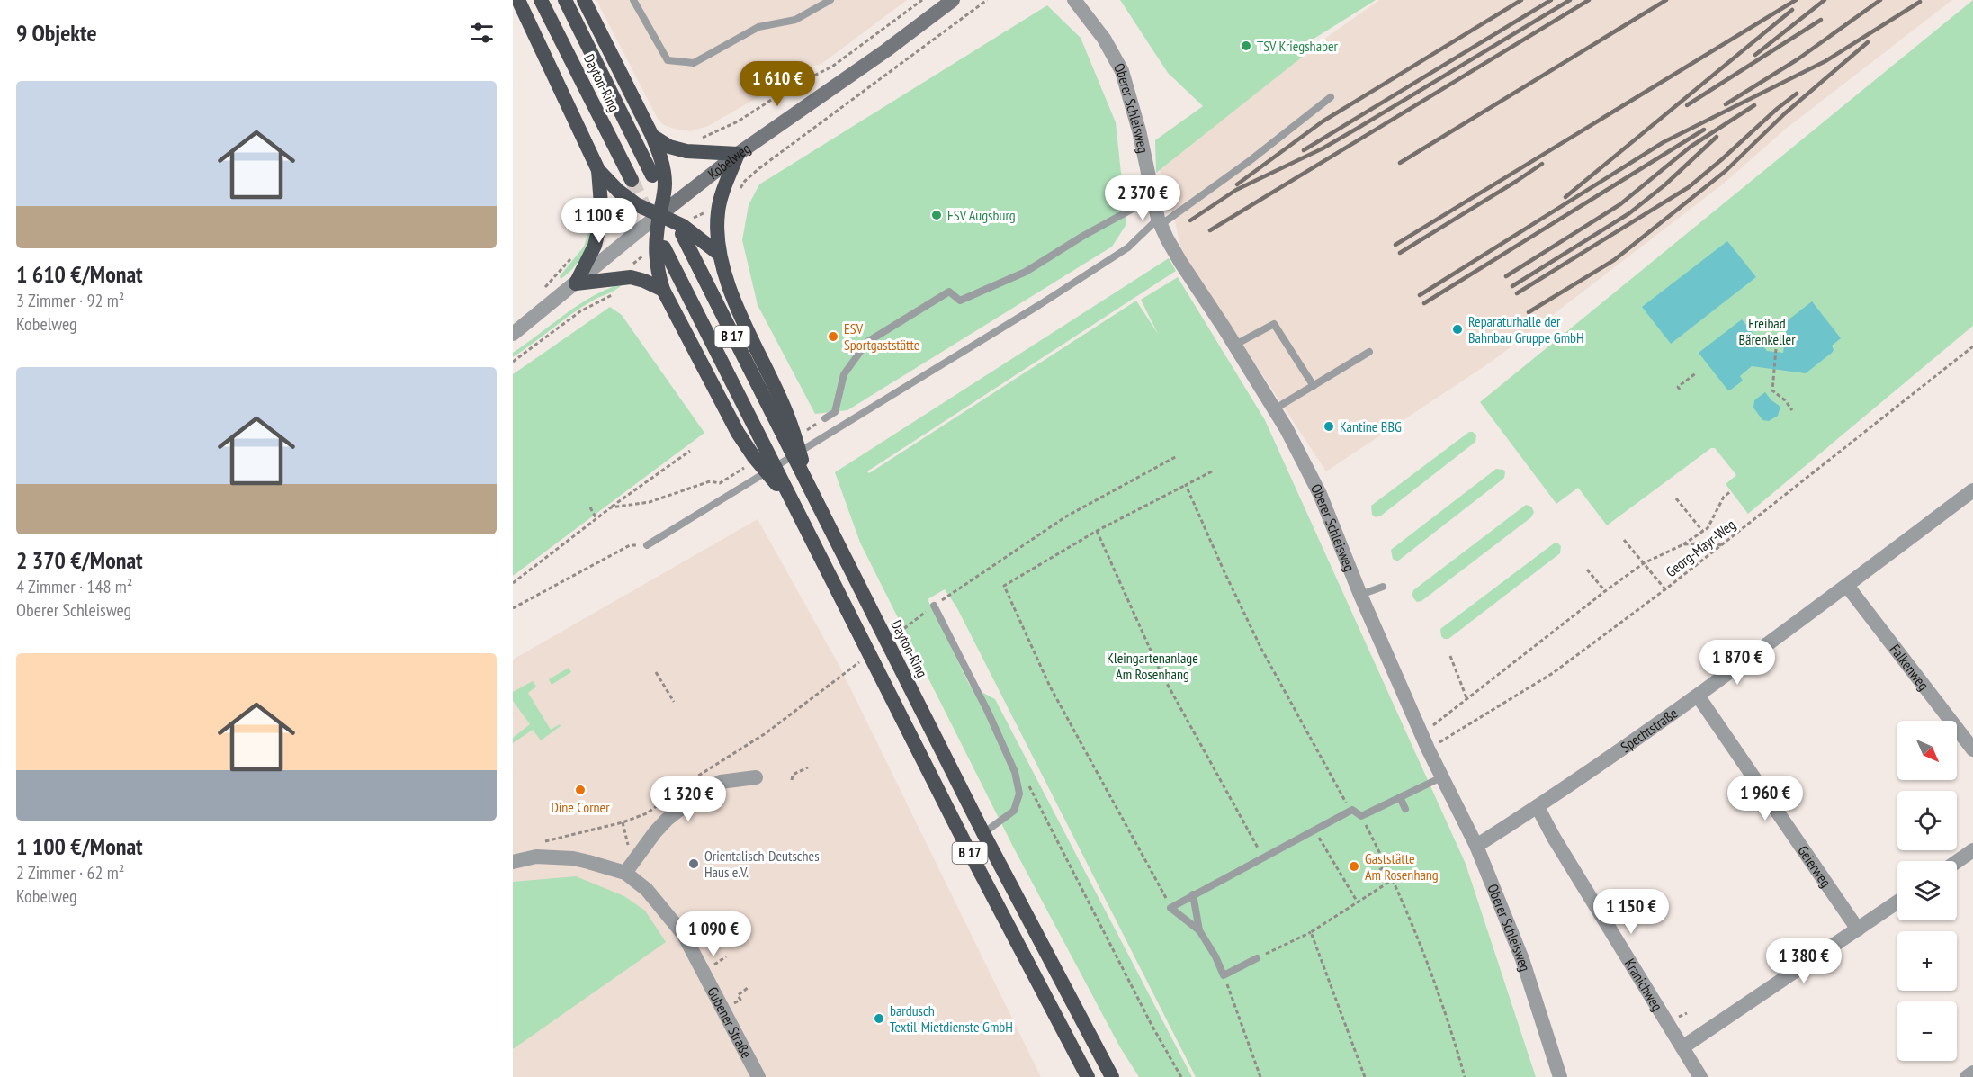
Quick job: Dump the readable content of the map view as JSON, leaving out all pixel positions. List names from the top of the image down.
{
  "streets": {
    "highway": ["Dayton-Ring", "B 17"],
    "main road": ["Kobelweg"],
    "street": [
      "Oberer Schleisweg",
      "Falkenweg",
      "Spechtstraße",
      "Geierweg",
      "Kranichweg",
      "Gubener Straße"
    ],
    "path": ["Georg-Mayr-Weg"]
  },
  "crossings": [
    ["Oberer Schleisweg", "Georg-Mayr-Weg"],
    ["Oberer Schleisweg", "Spechtstraße"],
    ["Falkenweg", "Spechtstraße"],
    ["Spechtstraße", "Geierweg"],
    ["Spechtstraße", "Kranichweg"]
  ],
  "parks": ["Freibad Bärenkeller", "Kleingartenanlage Am Rosenhang"],
  "places": [
    "TSV Kriegshaber",
    "ESV Augsburg",
    "Reparaturhalle der Bahnbau Gruppe GmbH",
    "ESV Sportgaststätte",
    "Kantine BBG",
    "Dine Corner",
    "Orientalisch-Deutsches Haus e.V.",
    "Gaststätte Am Rosenhang",
    "bardusch Textil-Mietdienste GmbH"
  ],
  "north": "bottom right",
  "page": {
    "heading": "9 Objekte",
    "price": [
      "1 610 €",
      "2 370 €",
      "1 100 €",
      "1 870 €",
      "1 960 €",
      "1 320 €",
      "1 150 €",
      "1 090 €",
      "1 380 €"
    ],
    "list": [
      {
        "name": "1 610 €/Monat",
        "note": "3 Zimmer · 92 m² · Kobelweg"
      },
      {
        "name": "2 370 €/Monat",
        "note": "4 Zimmer · 148 m² · Oberer Schleisweg"
      },
      {
        "name": "1 100 €/Monat",
        "note": "2 Zimmer · 62 m² · Kobelweg"
      }
    ],
    "map_buttons": ["+", "−"]
  }
}
